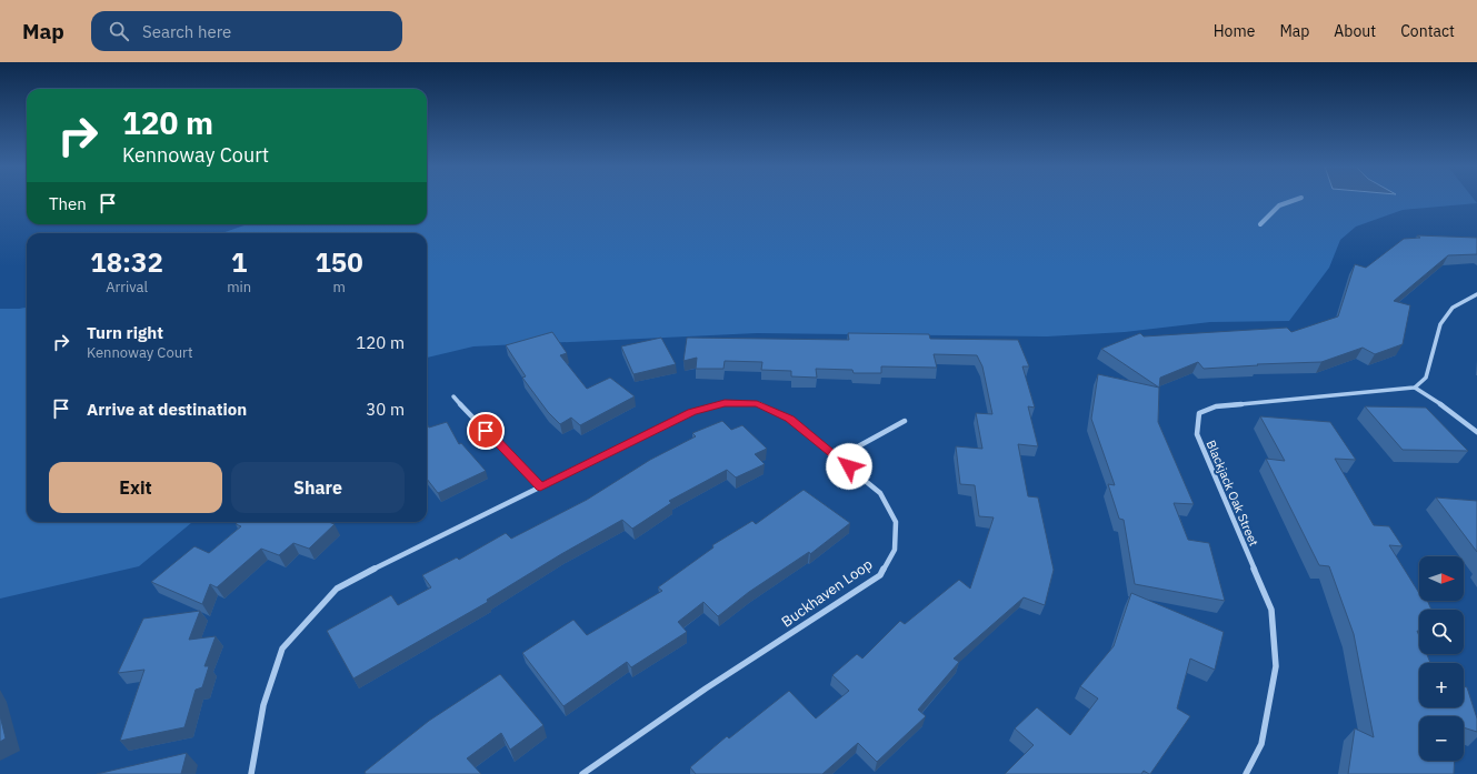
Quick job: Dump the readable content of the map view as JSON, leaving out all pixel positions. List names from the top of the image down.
{
  "streets": {
    "street": ["Blackjack Oak Street", "Buckhaven Loop"]
  },
  "north": "right",
  "page": {
    "header": "Map",
    "search": "Search here",
    "nav": [
      "Home",
      "Map",
      "About",
      "Contact"
    ],
    "turn": ["120 m", "Kennoway Court"],
    "then": "Then",
    "eta": [
      "18:32",
      "Arrival",
      "1",
      "min",
      "150",
      "m"
    ],
    "list": [
      {
        "name": "Turn right",
        "note": "Kennoway Court",
        "value": "120 m"
      },
      {
        "name": "Arrive at destination",
        "value": "30 m"
      }
    ],
    "buttons": ["Exit", "Share"],
    "map_buttons": ["+", "−"]
  }
}
